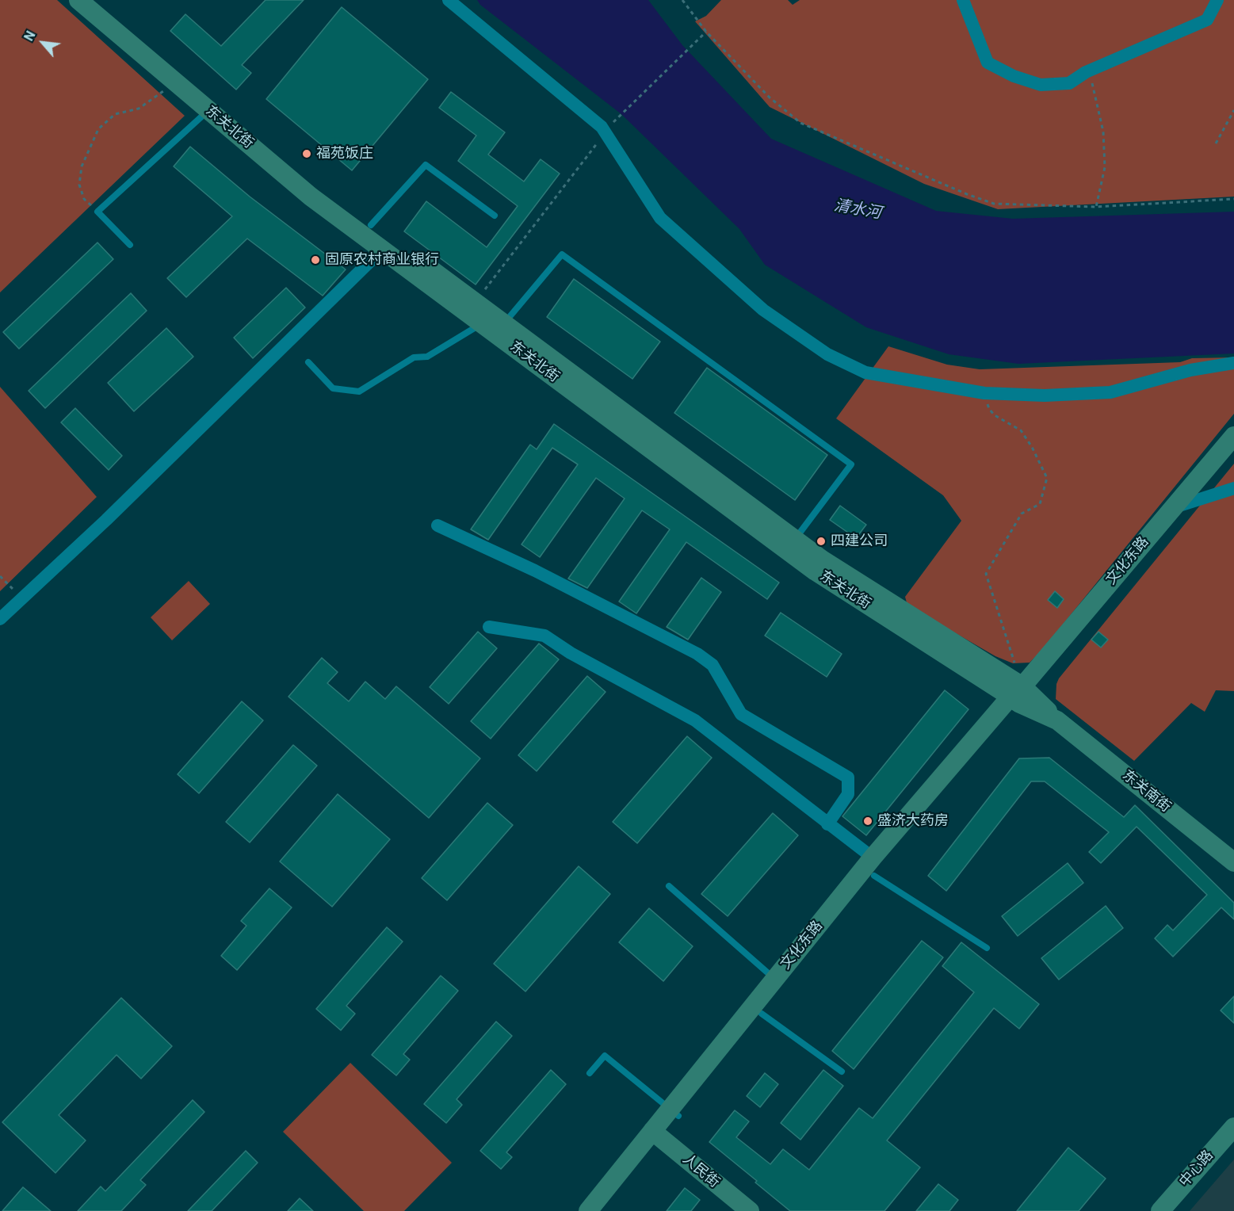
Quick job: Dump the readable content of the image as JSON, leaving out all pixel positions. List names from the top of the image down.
{
  "streets": {
    "main road": [
      "东关北街",
      "文化东路",
      "东关南街",
      "中心路",
      "人民街"
    ]
  },
  "crossings": [
    ["东关北街", "文化东路"],
    ["东关北街", "东关南街"],
    ["文化东路", "东关南街"],
    ["文化东路", "人民街"]
  ],
  "water": ["清水河"],
  "places": [
    "福苑饭庄",
    "固原农村商业银行",
    "四建公司",
    "盛济大药房"
  ],
  "north": "top left"
}
